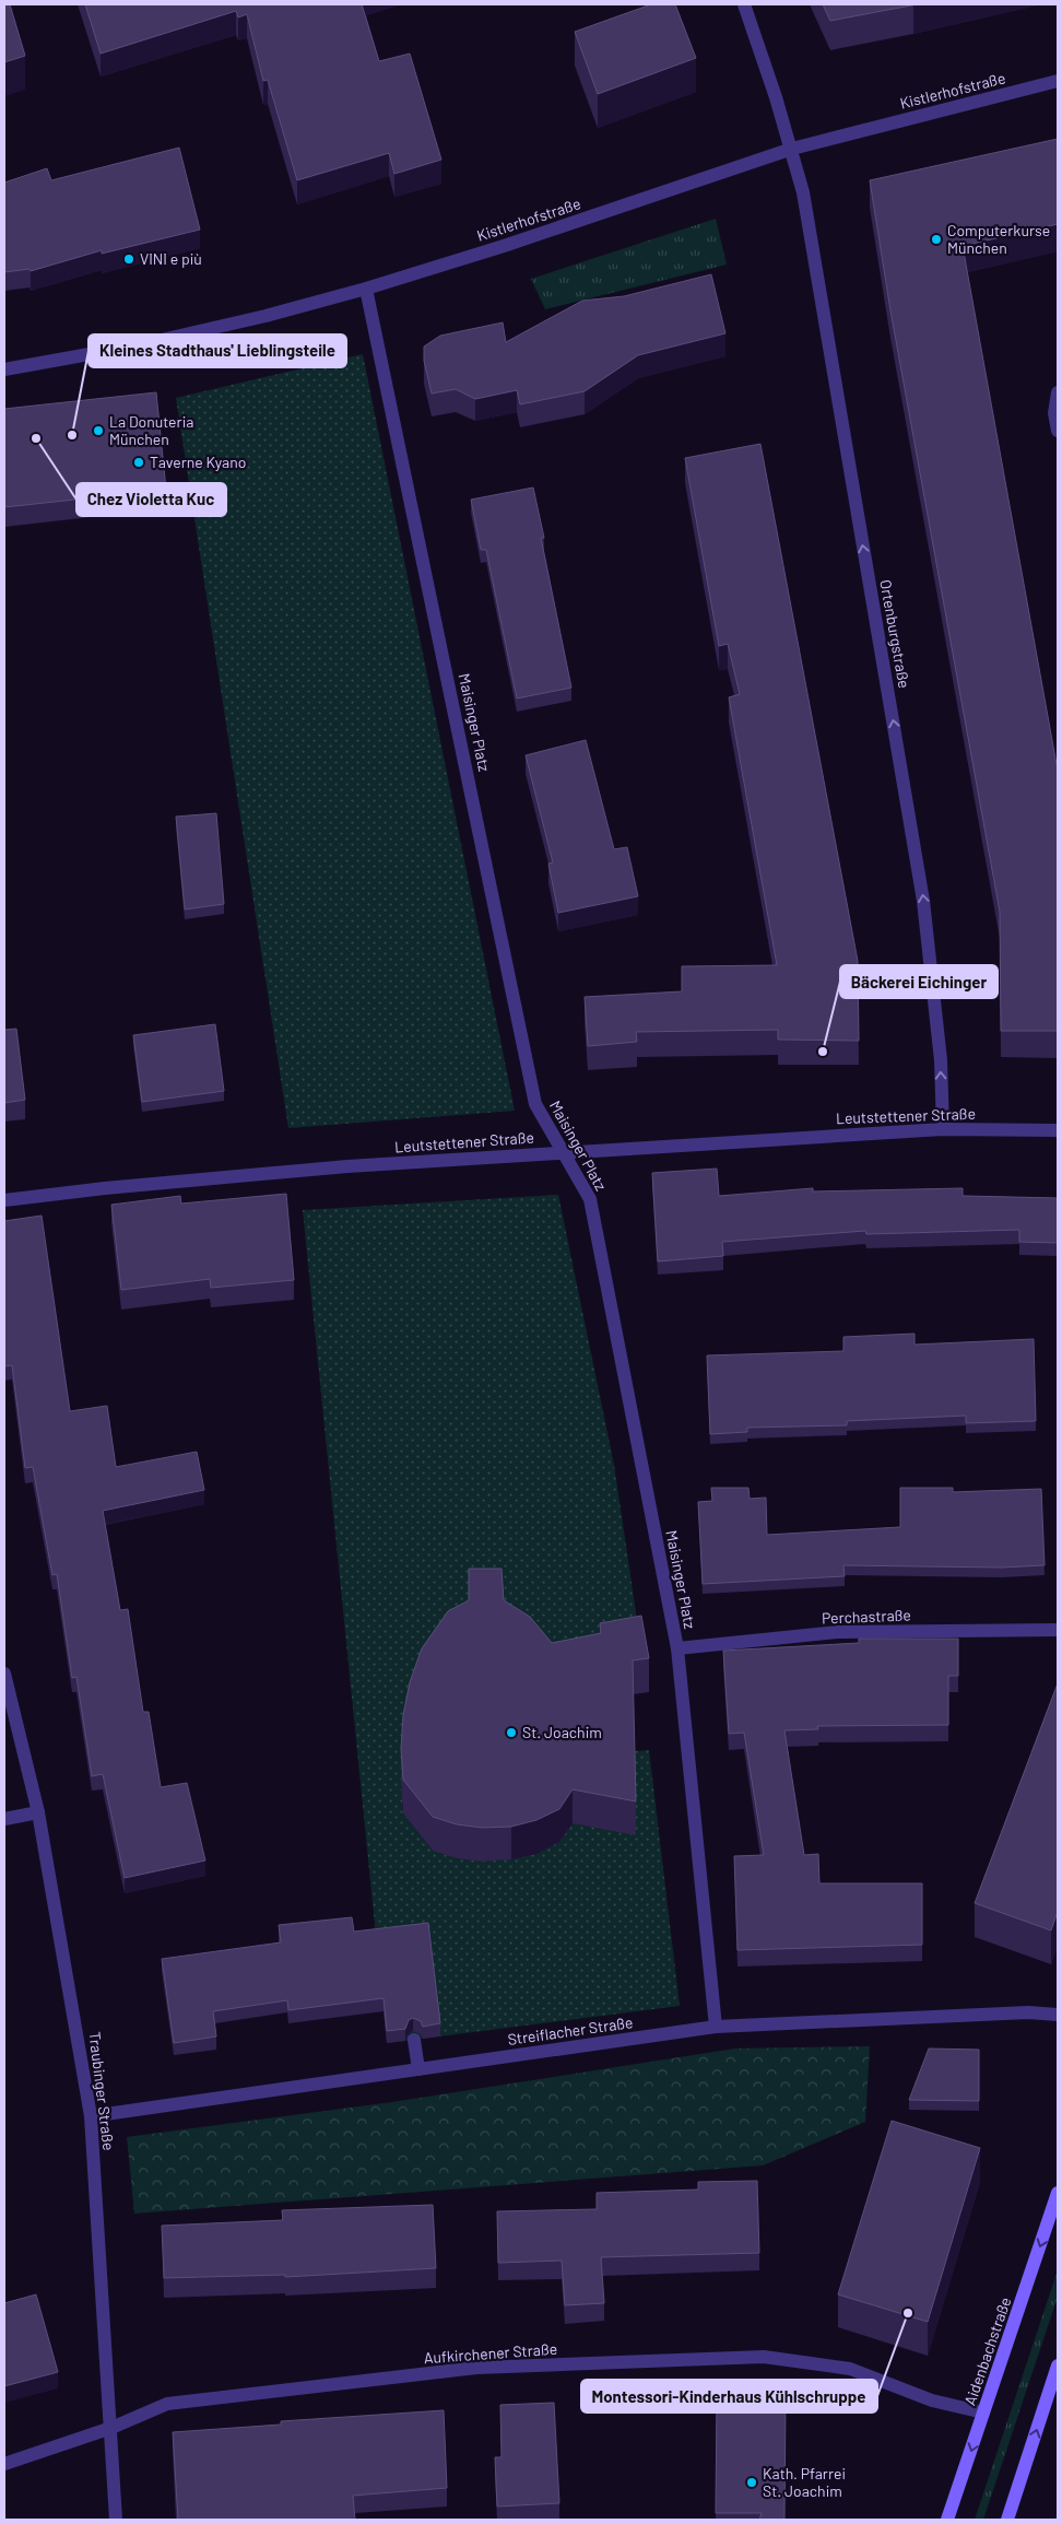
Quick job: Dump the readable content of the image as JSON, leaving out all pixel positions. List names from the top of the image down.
{
  "streets": {
    "main road": ["Aidenbachstraße"],
    "street": [
      "Kistlerhofstraße",
      "Ortenburgstraße",
      "Maisinger Platz",
      "Leutstettener Straße",
      "Perchastraße",
      "Streiflacher Straße",
      "Traubinger Straße",
      "Aufkirchener Straße"
    ]
  },
  "crossings": [
    ["Kistlerhofstraße", "Ortenburgstraße"],
    ["Kistlerhofstraße", "Maisinger Platz"],
    ["Ortenburgstraße", "Leutstettener Straße"],
    ["Maisinger Platz", "Leutstettener Straße"],
    ["Maisinger Platz", "Perchastraße"],
    ["Maisinger Platz", "Streiflacher Straße"],
    ["Streiflacher Straße", "Traubinger Straße"],
    ["Traubinger Straße", "Aufkirchener Straße"],
    ["Aidenbachstraße", "Aufkirchener Straße"]
  ],
  "one_way": ["Ortenburgstraße"],
  "places": [
    "Computerkurse München",
    "VINI e più",
    "La Donuteria München",
    "Kleines Stadthaus' Lieblingsteile",
    "Chez Violetta Kuc",
    "Taverne Kyano",
    "Bäckerei Eichinger",
    "St. Joachim",
    "Montessori-Kinderhaus Kühlschruppe",
    "Kath. Pfarrei St. Joachim"
  ]
}
